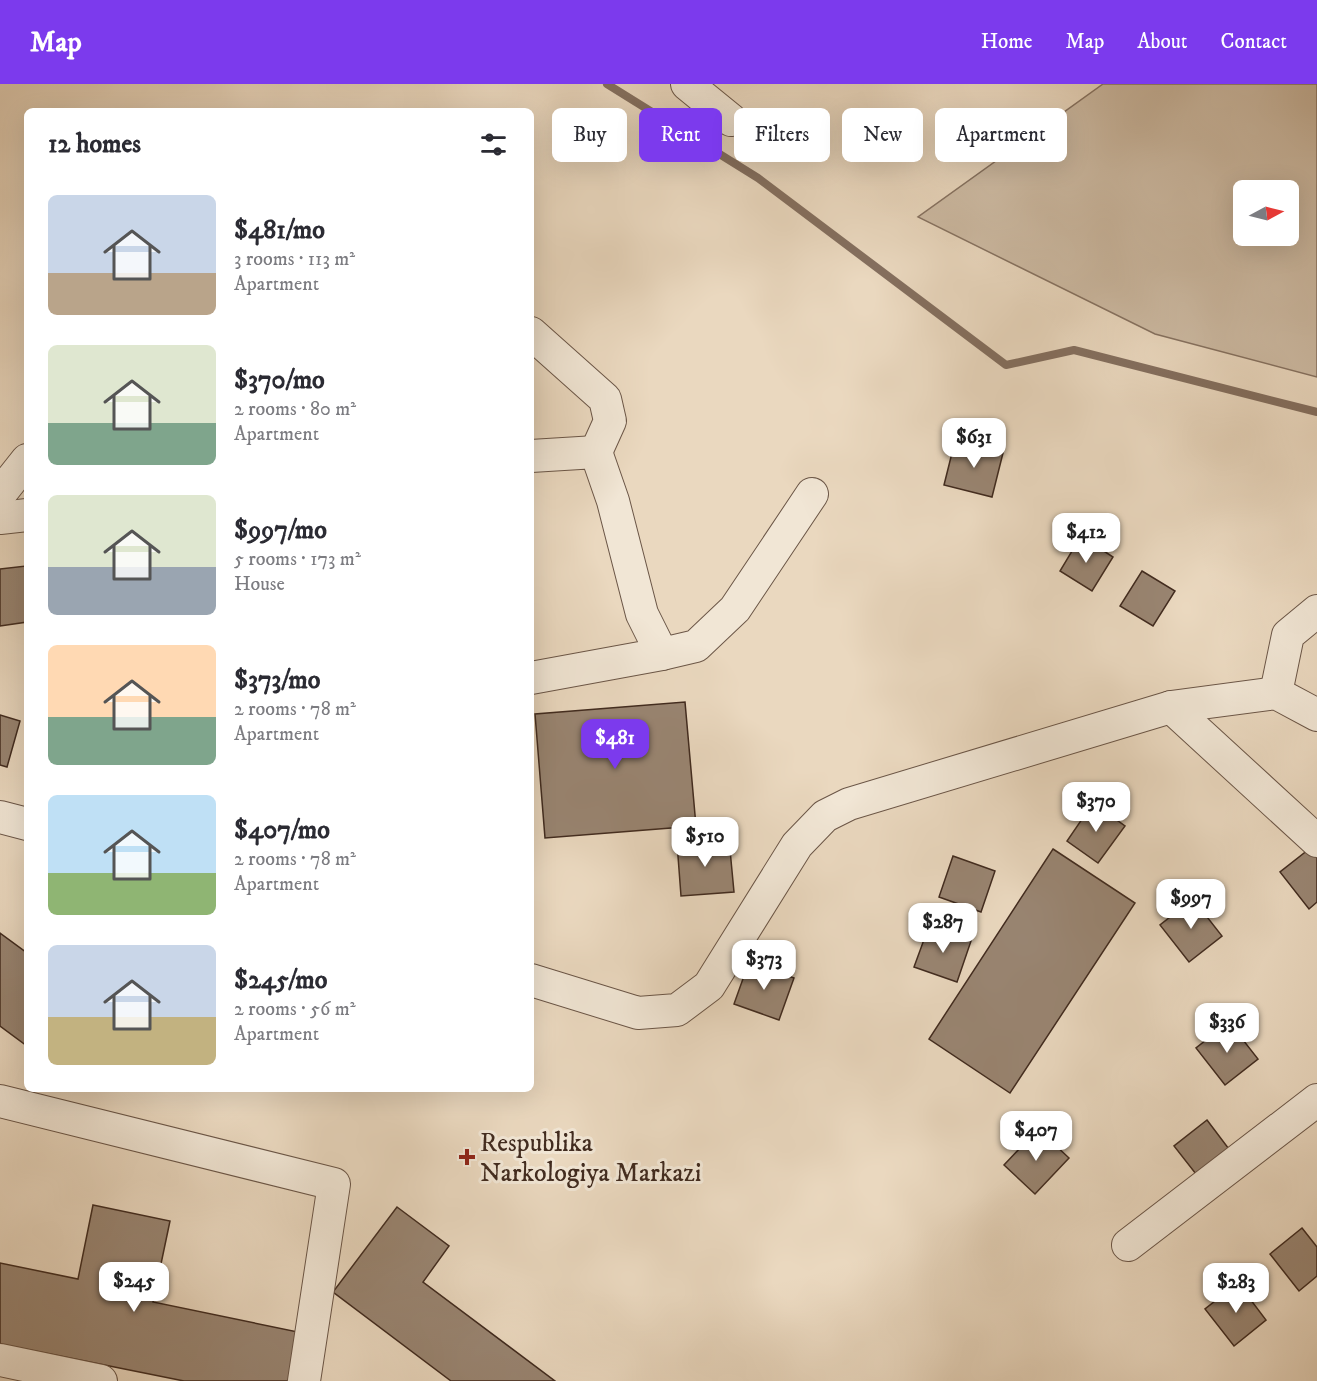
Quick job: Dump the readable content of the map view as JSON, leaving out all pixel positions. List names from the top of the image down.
{
  "places": {
    "health": ["Respublika Narkologiya Markazi"]
  },
  "north": "right",
  "page": {
    "header": "Map",
    "nav": [
      "Home",
      "Map",
      "About",
      "Contact"
    ],
    "chip": [
      "Buy",
      "Rent",
      "Filters",
      "New",
      "Apartment"
    ],
    "heading": "12 homes",
    "list": [
      {
        "name": "$481/mo",
        "note": "3 rooms · 113 m² · Apartment"
      },
      {
        "name": "$370/mo",
        "note": "2 rooms · 80 m² · Apartment"
      },
      {
        "name": "$997/mo",
        "note": "5 rooms · 173 m² · House"
      },
      {
        "name": "$373/mo",
        "note": "2 rooms · 78 m² · Apartment"
      },
      {
        "name": "$407/mo",
        "note": "2 rooms · 78 m² · Apartment"
      },
      {
        "name": "$245/mo",
        "note": "2 rooms · 56 m² · Apartment"
      }
    ],
    "price": [
      "$631",
      "$412",
      "$481",
      "$370",
      "$510",
      "$997",
      "$287",
      "$373",
      "$336",
      "$407",
      "$245",
      "$283"
    ]
  }
}
